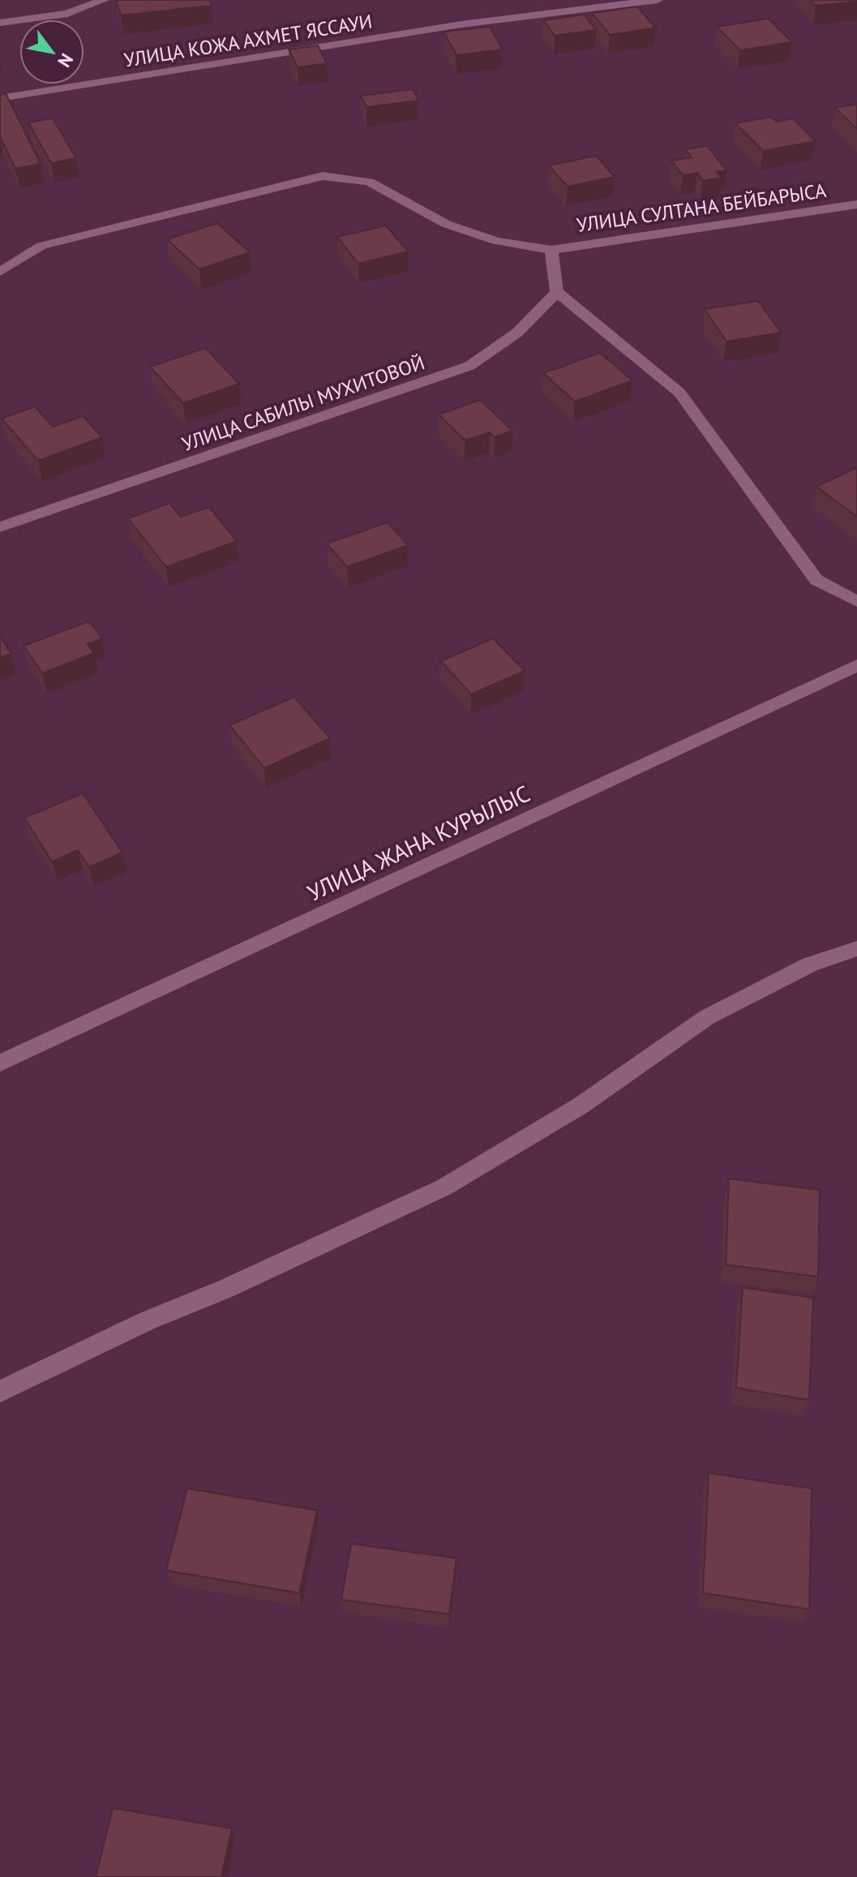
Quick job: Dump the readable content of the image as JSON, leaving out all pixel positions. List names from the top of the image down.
{
  "streets": {
    "street": [
      "УЛИЦА КОЖА АХМЕТ ЯССАУИ",
      "УЛИЦА СУЛТАНА БЕЙБАРЫСА",
      "УЛИЦА САБИЛЫ МУХИТОВОЙ",
      "УЛИЦА ЖАНА КУРЫЛЫС"
    ]
  },
  "north": "bottom right"
}
